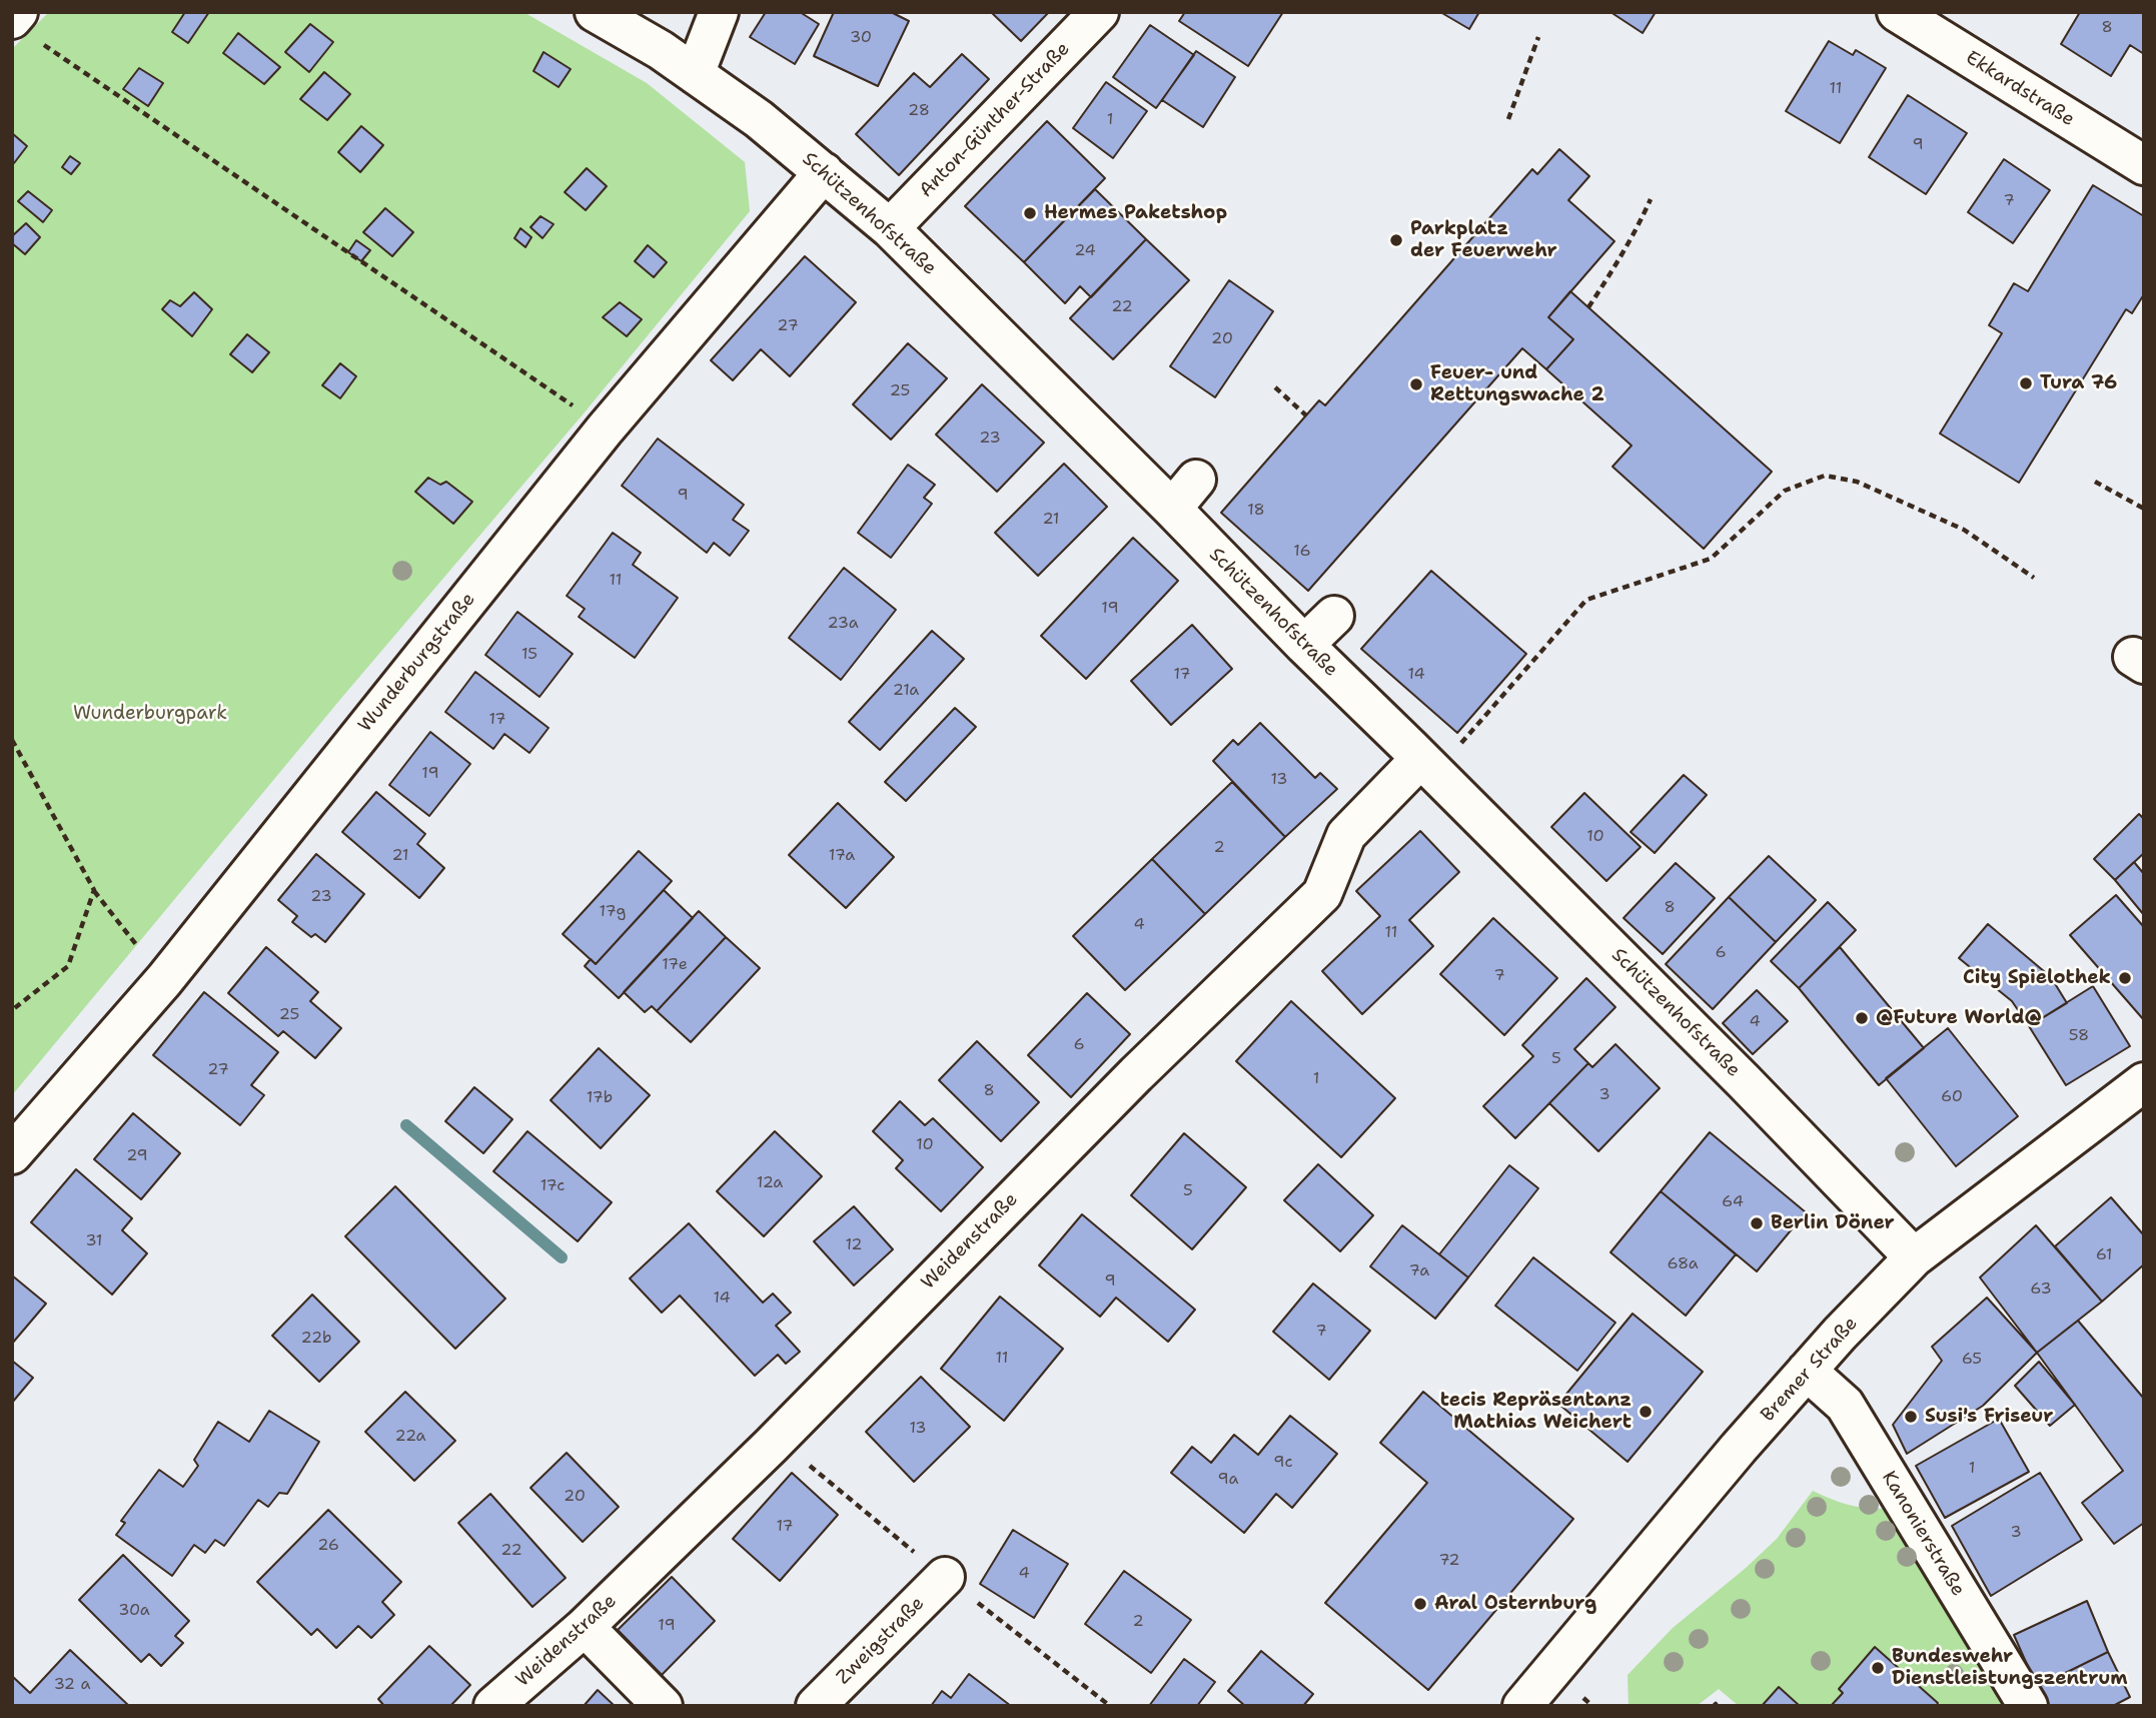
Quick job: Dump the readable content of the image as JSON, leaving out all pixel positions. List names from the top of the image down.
{
  "streets": {
    "street": [
      "Ekkardstraße",
      "Anton-Günther-Straße",
      "Schützenhofstraße",
      "Wunderburgstraße",
      "Weidenstraße",
      "Bremer Straße",
      "Kanonierstraße",
      "Zweigstraße"
    ]
  },
  "crossings": [
    ["Anton-Günther-Straße", "Schützenhofstraße"],
    ["Schützenhofstraße", "Wunderburgstraße"],
    ["Schützenhofstraße", "Weidenstraße"],
    ["Schützenhofstraße", "Bremer Straße"],
    ["Bremer Straße", "Kanonierstraße"]
  ],
  "parks": ["Wunderburgpark"],
  "places": [
    "Hermes Paketshop",
    "Parkplatz der Feuerwehr",
    "Tura 76",
    "Feuer- und Rettungswache 2",
    "City Spielothek",
    "@Future World@",
    "Berlin Döner",
    "tecis Repräsentanz Mathias Weichert",
    "Susi's Friseur",
    "Aral Osternburg",
    "Bundeswehr Dienstleistungszentrum"
  ],
  "house_numbers": [
    "8",
    "30",
    "11",
    "28",
    "1",
    "9",
    "7",
    "24",
    "22",
    "27",
    "20",
    "25",
    "23",
    "9",
    "18",
    "21",
    "16",
    "11",
    "19",
    "23a",
    "15",
    "17",
    "14",
    "21a",
    "17",
    "19",
    "13",
    "10",
    "2",
    "21",
    "17a",
    "23",
    "8",
    "17g",
    "4",
    "11",
    "6",
    "17e",
    "7",
    "25",
    "4",
    "58",
    "6",
    "5",
    "27",
    "1",
    "8",
    "3",
    "60",
    "17b",
    "10",
    "29",
    "12a",
    "17c",
    "5",
    "64",
    "31",
    "12",
    "61",
    "68a",
    "7a",
    "9",
    "63",
    "14",
    "7",
    "22b",
    "11",
    "65",
    "13",
    "22a",
    "9c",
    "1",
    "9a",
    "20",
    "17",
    "3",
    "26",
    "22",
    "72",
    "4",
    "30a",
    "2",
    "19",
    "32 a"
  ]
}
